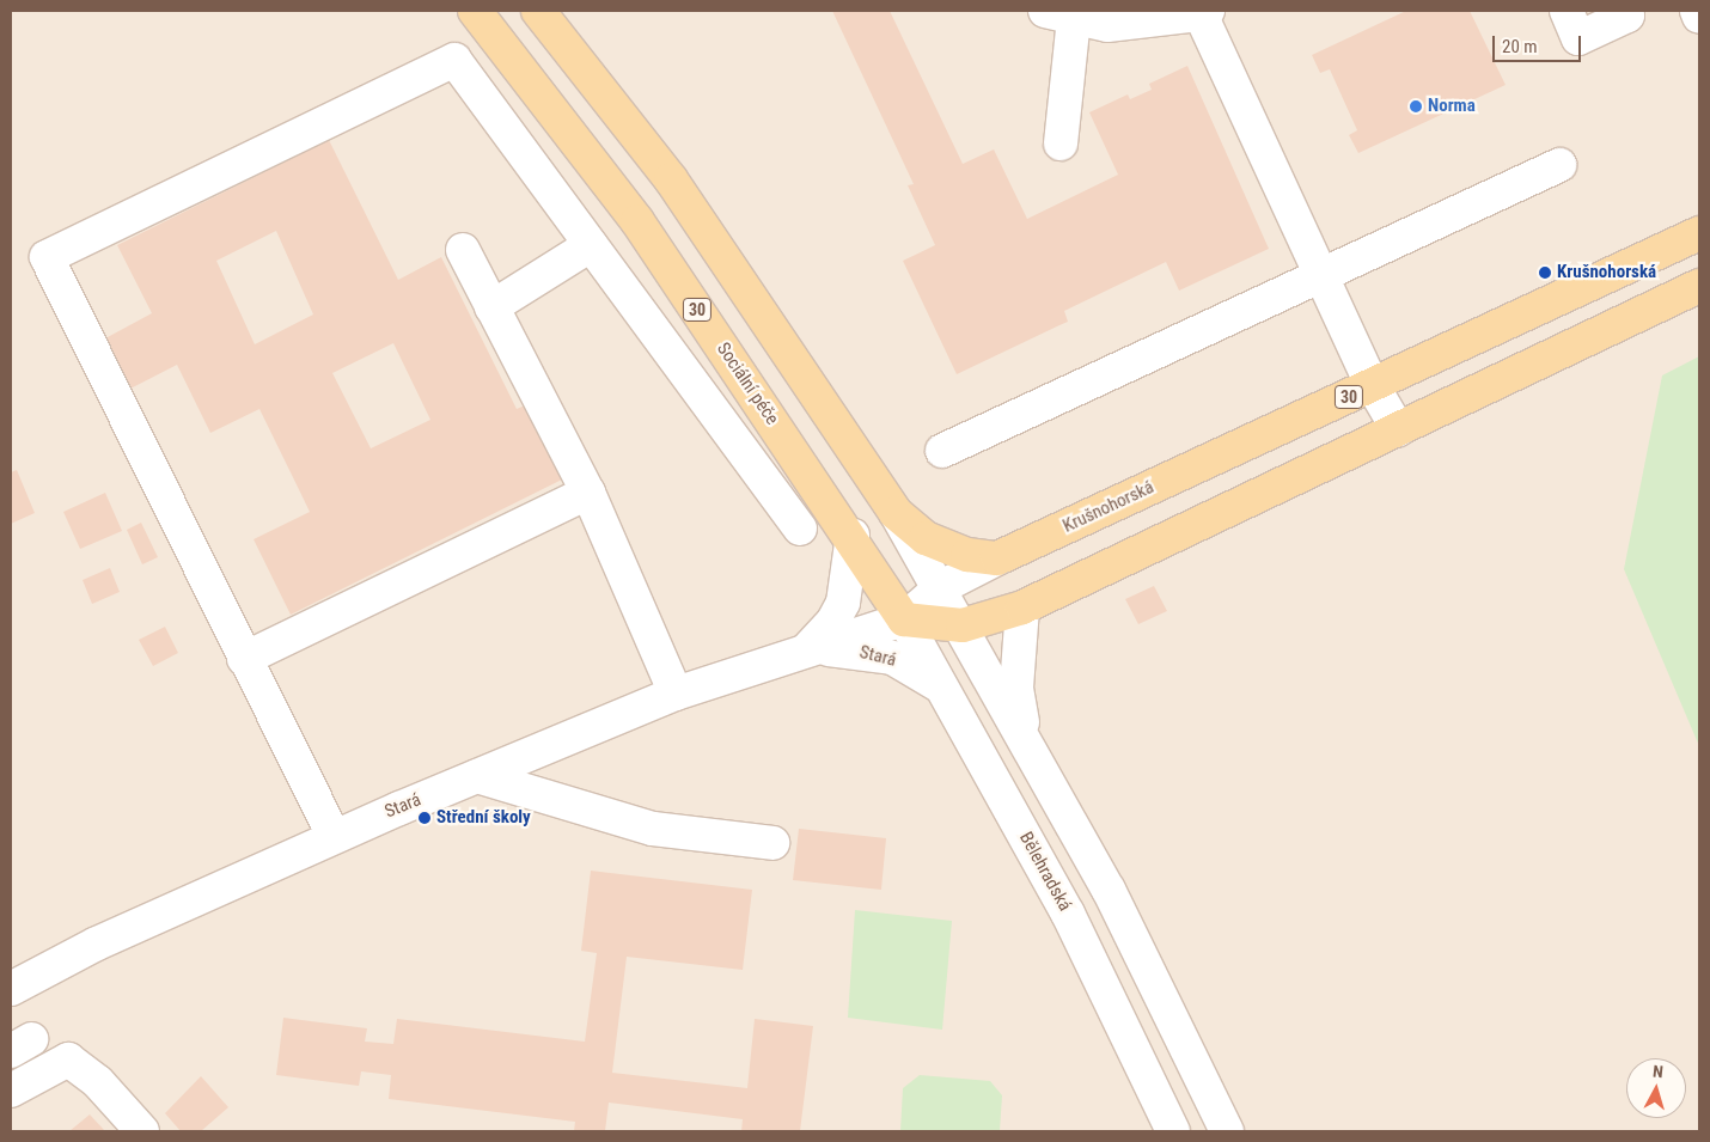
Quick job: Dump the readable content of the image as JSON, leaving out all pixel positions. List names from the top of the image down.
{
  "streets": {
    "main road": ["30", "Sociální péče", "Krušnohorská"],
    "street": ["Stará", "Bělehradská"]
  },
  "crossings": [
    ["30", "Sociální péče"],
    ["30", "Krušnohorská"],
    ["30", "Stará"],
    ["30", "Bělehradská"],
    ["Sociální péče", "Stará"],
    ["Sociální péče", "Bělehradská"],
    ["Stará", "Bělehradská"]
  ],
  "places": ["Norma", "Krušnohorská", "Střední školy"],
  "scale_bar": "20 m",
  "north": "top"
}
